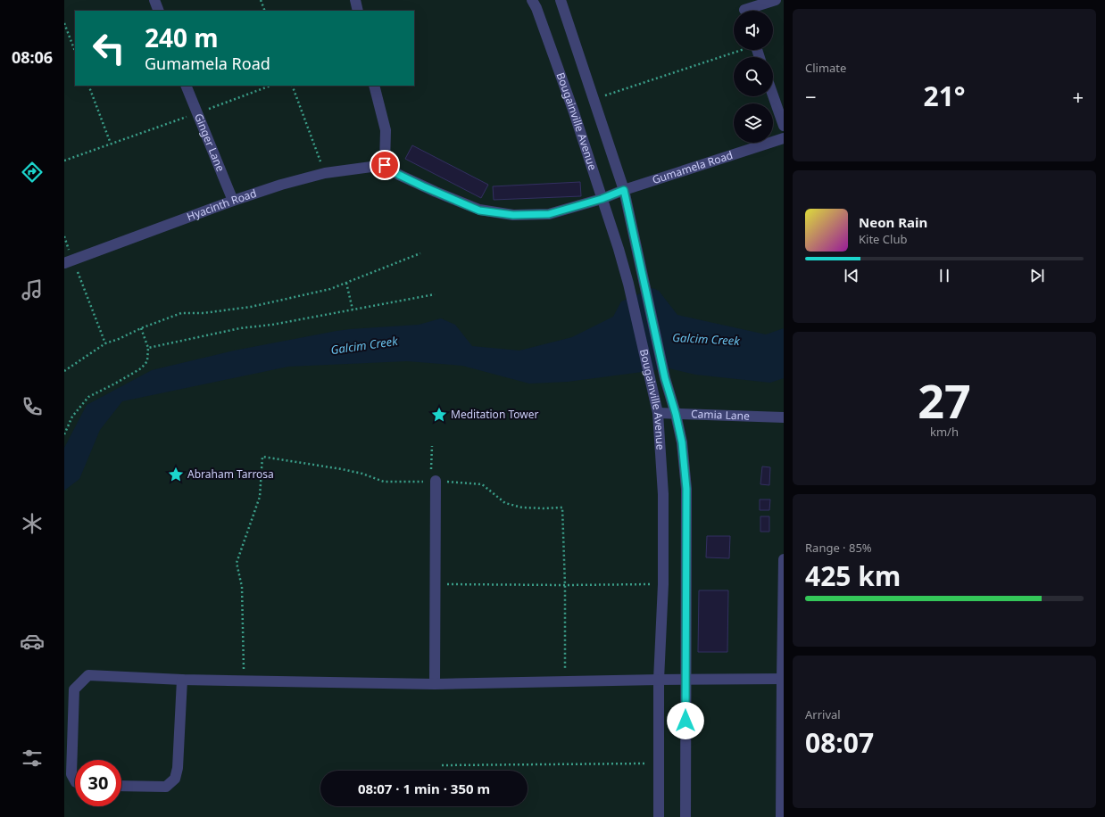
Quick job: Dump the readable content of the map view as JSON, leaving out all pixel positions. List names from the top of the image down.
{
  "streets": {
    "street": [
      "Bougainville Avenue",
      "Ginger Lane",
      "Gumamela Road",
      "Hyacinth Road",
      "Camia Lane"
    ]
  },
  "crossings": [
    ["Bougainville Avenue", "Gumamela Road"],
    ["Bougainville Avenue", "Camia Lane"],
    ["Ginger Lane", "Hyacinth Road"]
  ],
  "water": ["Galcim Creek"],
  "places": {
    "place": ["Meditation Tower", "Abraham Tarrosa"]
  },
  "page": {
    "tabs": "08:06",
    "tile": [
      "Climate",
      ["27", "km/h"],
      ["Range · 85%", "425 km"],
      ["Arrival", "08:07"]
    ],
    "turn": ["240 m", "Gumamela Road"],
    "heat": ["−", "21°", "+"],
    "song": ["Neon Rain", "Kite Club"],
    "limit": "30",
    "trip": "08:07 · 1 min · 350 m"
  }
}
